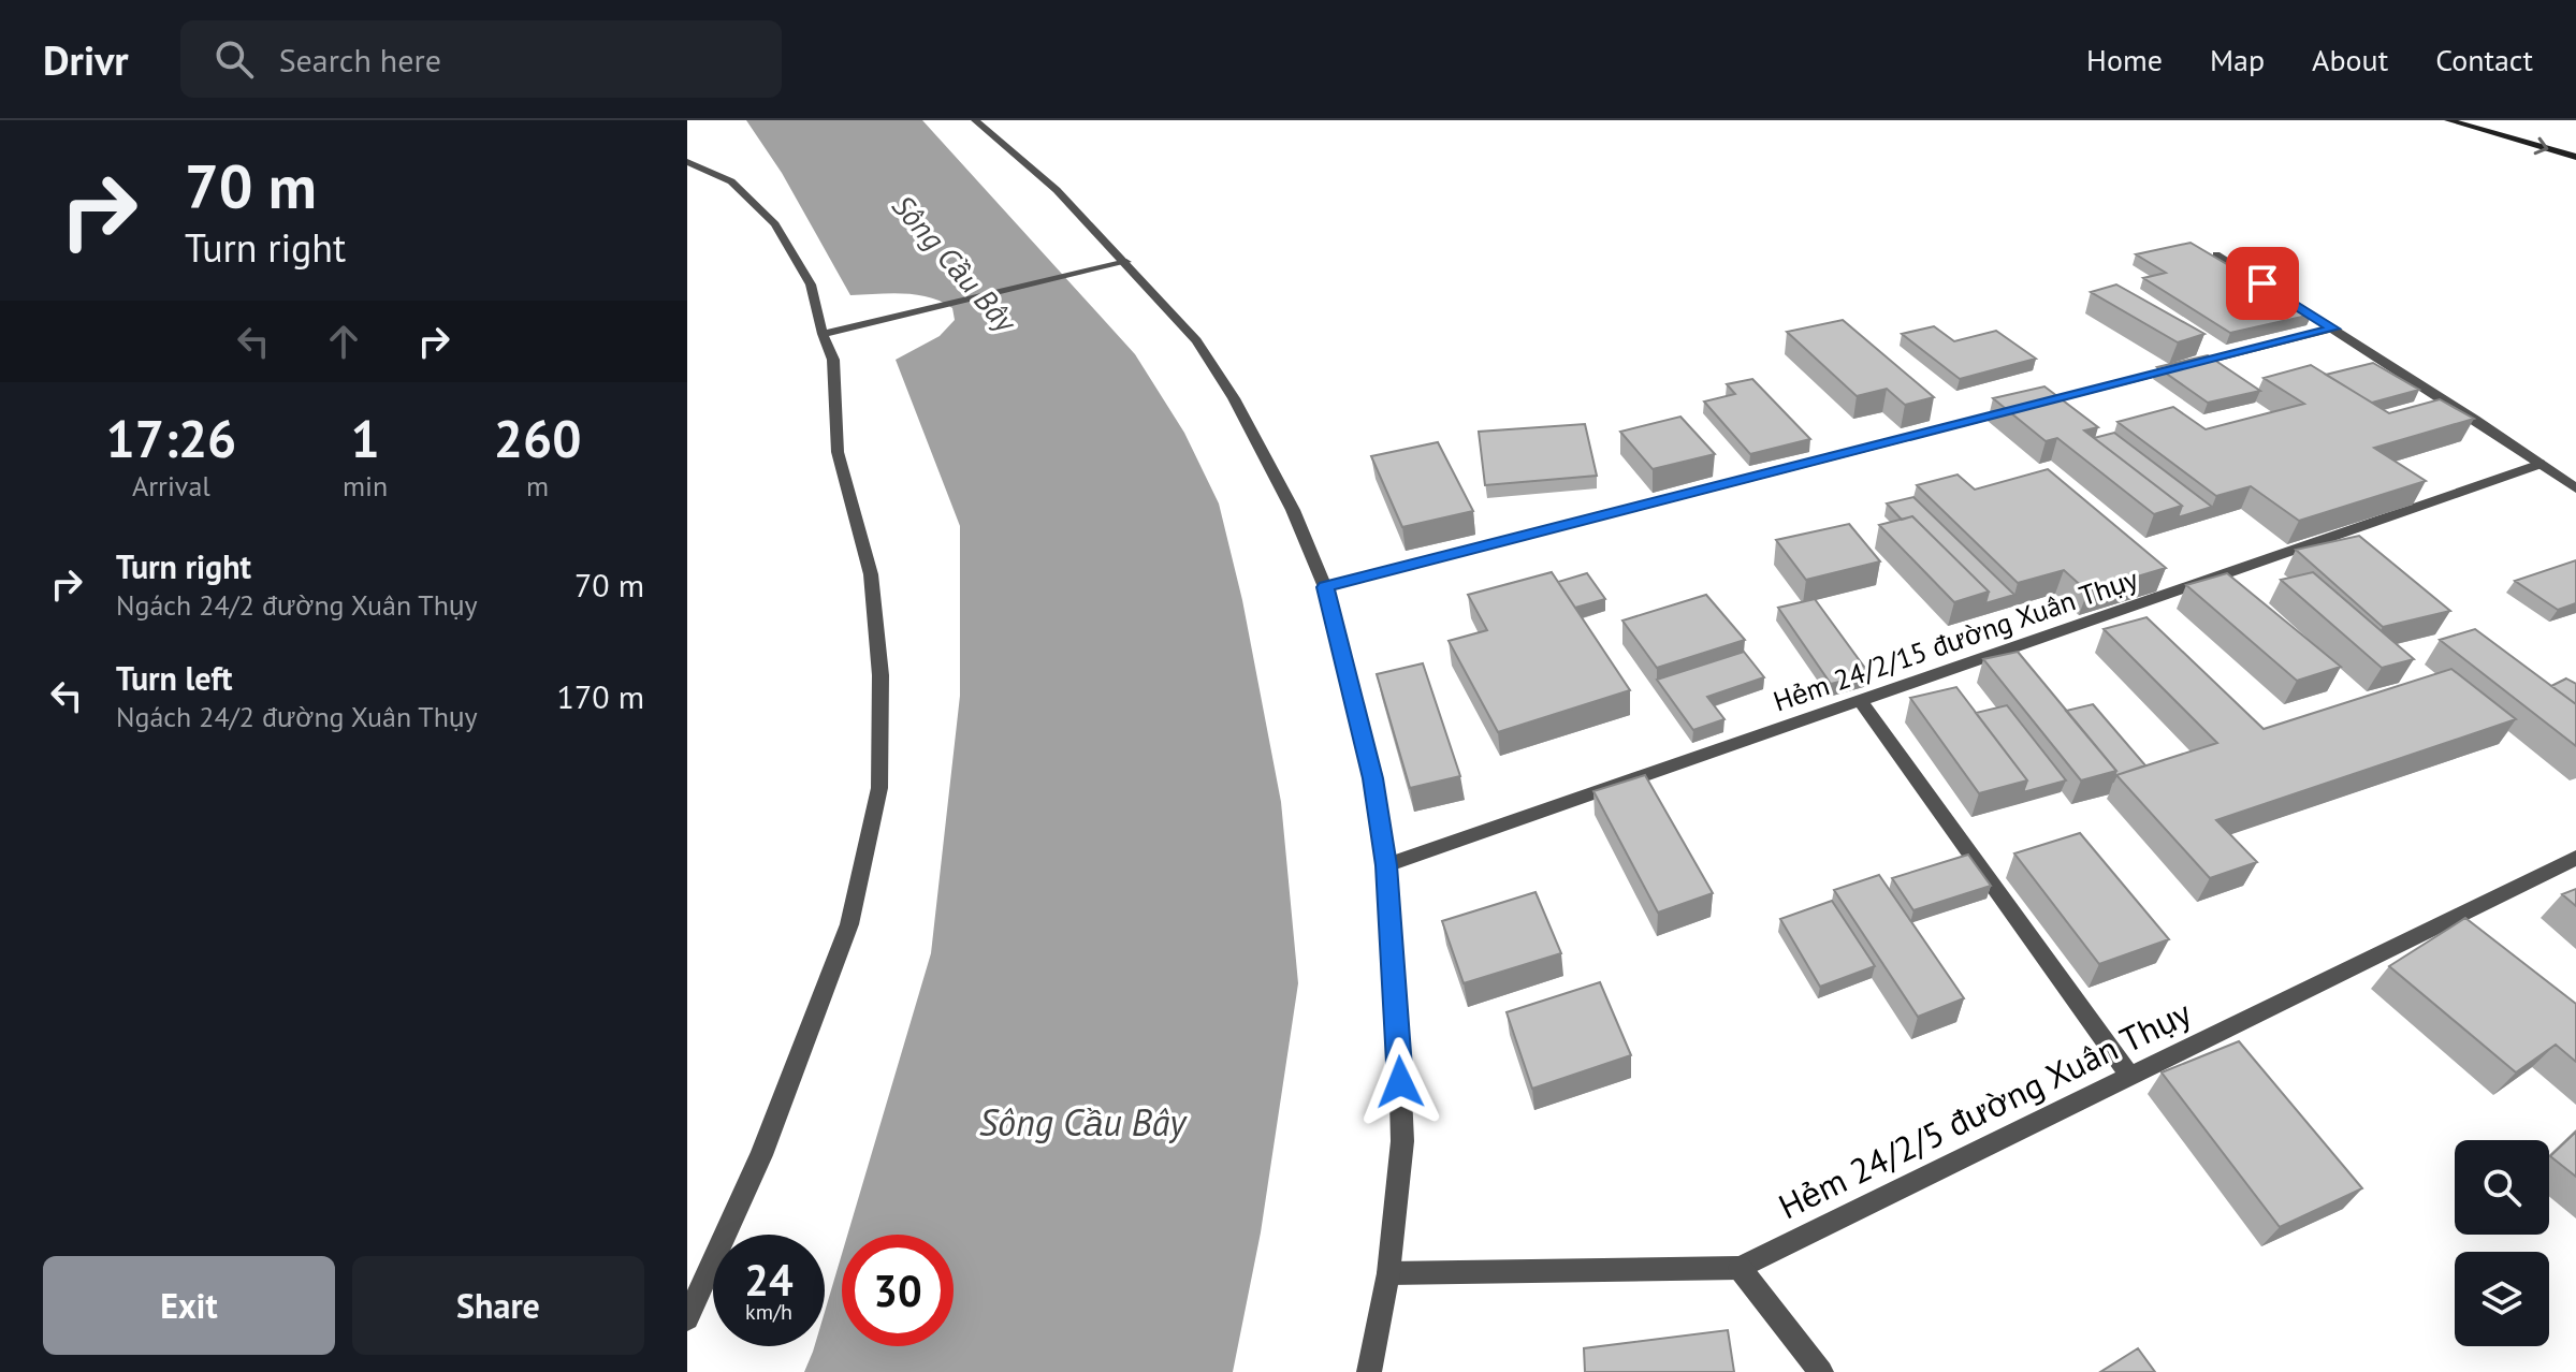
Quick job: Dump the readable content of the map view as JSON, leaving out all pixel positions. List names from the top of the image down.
{
  "streets": {
    "street": ["Hẻm 24/2/15 đường Xuân Thụy", "Hẻm 24/2/5 đường Xuân Thụy"]
  },
  "water": ["Sông Cầu Bây"],
  "page": {
    "header": "Drivr",
    "search": "Search here",
    "nav": [
      "Home",
      "Map",
      "About",
      "Contact"
    ],
    "turn": ["70 m", "Turn right"],
    "eta": [
      "17:26",
      "Arrival",
      "1",
      "min",
      "260",
      "m"
    ],
    "list": [
      {
        "name": "Turn right",
        "note": "Ngách 24/2 đường Xuân Thụy",
        "value": "70 m"
      },
      {
        "name": "Turn left",
        "note": "Ngách 24/2 đường Xuân Thụy",
        "value": "170 m"
      }
    ],
    "speed": "24 km/h",
    "limit": "30",
    "buttons": ["Exit", "Share"]
  }
}
